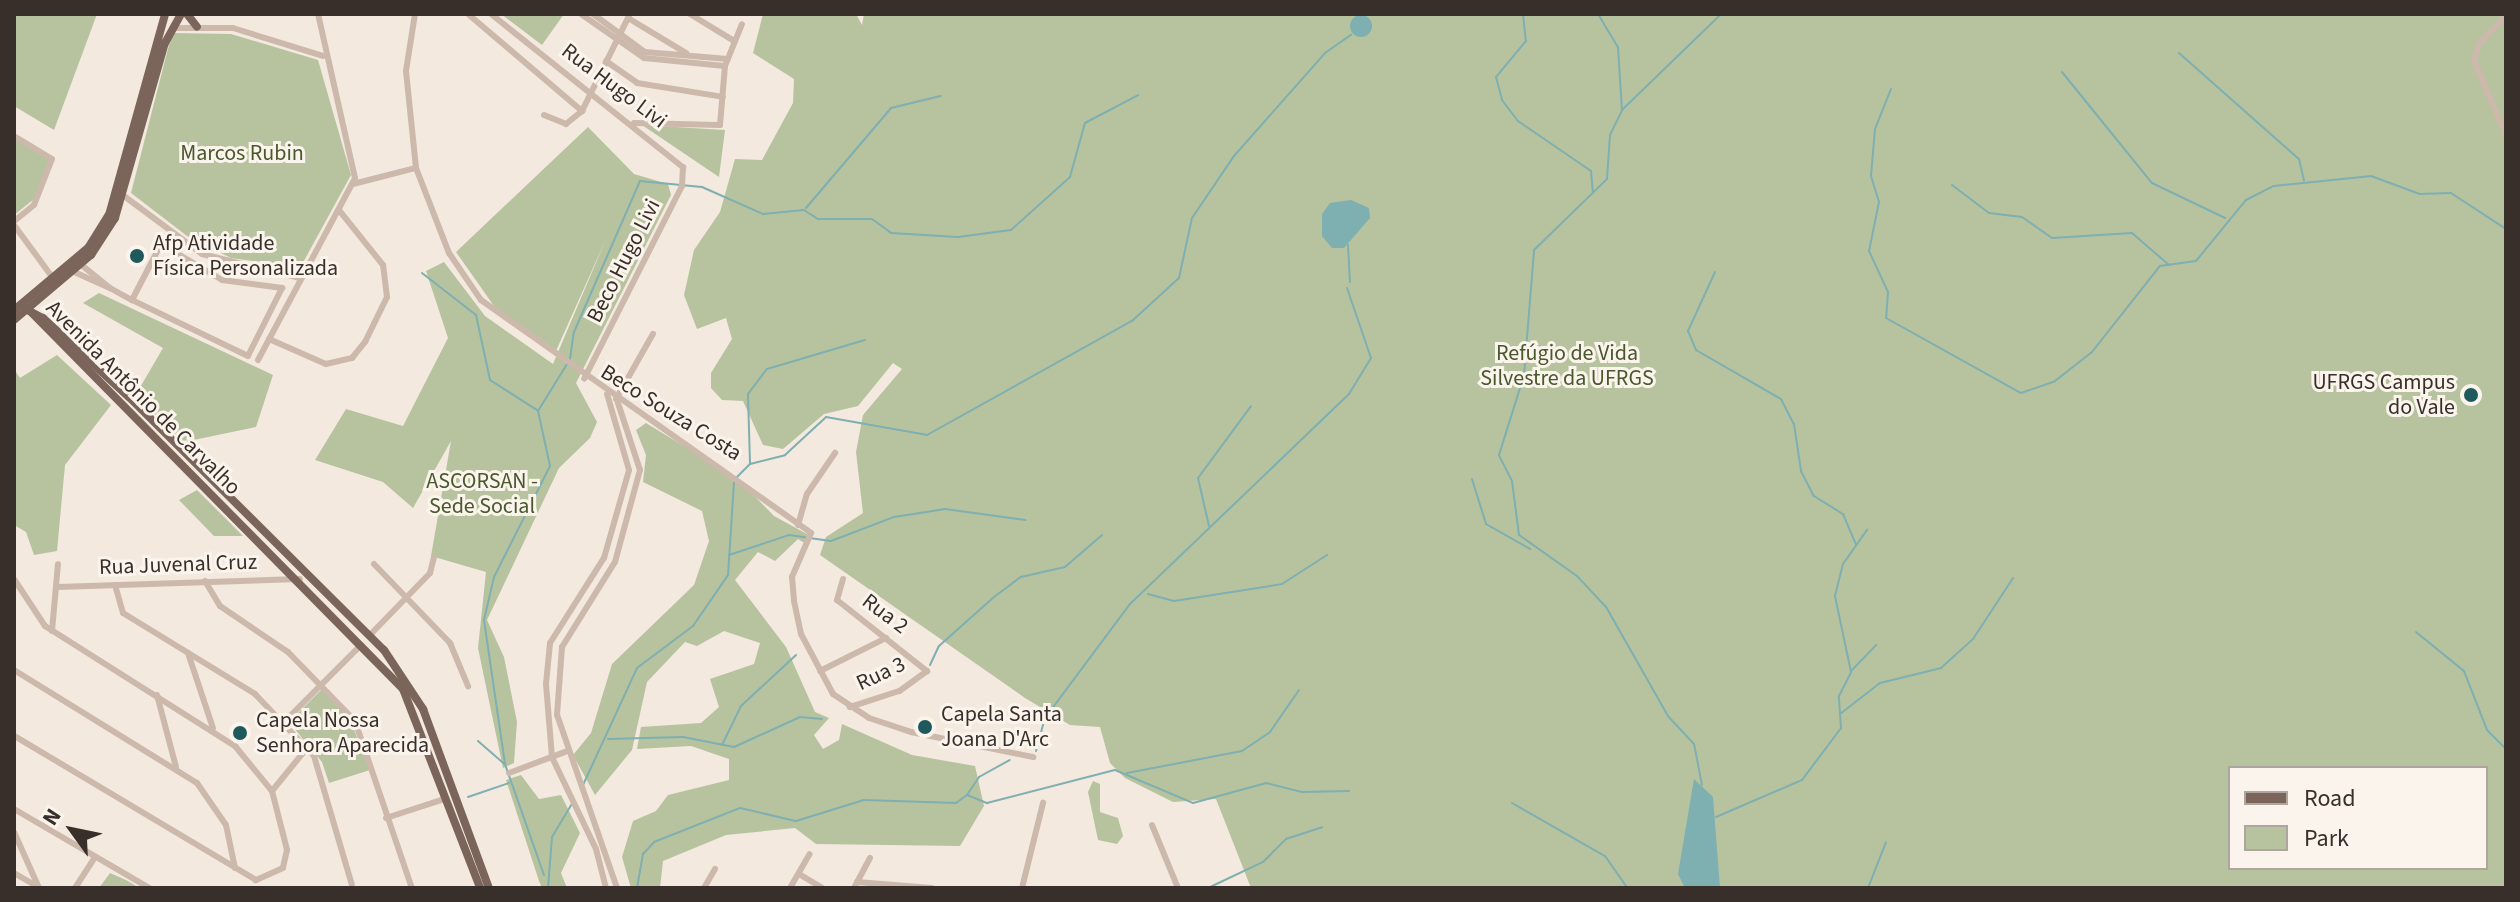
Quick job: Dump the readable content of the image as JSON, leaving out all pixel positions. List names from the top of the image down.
{
  "streets": {
    "main road": ["Avenida Antônio de Carvalho"],
    "street": [
      "Rua Hugo Livi",
      "Beco Hugo Livi",
      "Beco Souza Costa",
      "Rua Juvenal Cruz",
      "Rua 2",
      "Rua 3"
    ]
  },
  "crossings": [
    ["Rua Hugo Livi", "Beco Hugo Livi"],
    ["Beco Hugo Livi", "Beco Souza Costa"],
    ["Avenida Antônio de Carvalho", "Rua Juvenal Cruz"],
    ["Rua 2", "Rua 3"]
  ],
  "parks": ["Marcos Rubin", "Refúgio de Vida Silvestre da UFRGS", "ASCORSAN - Sede Social"],
  "places": [
    "Afp Atividade Física Personalizada",
    "UFRGS Campus do Vale",
    "Capela Santa Joana D'Arc",
    "Capela Nossa Senhora Aparecida"
  ],
  "legend": ["Road", "Park"],
  "north": "top left"
}
